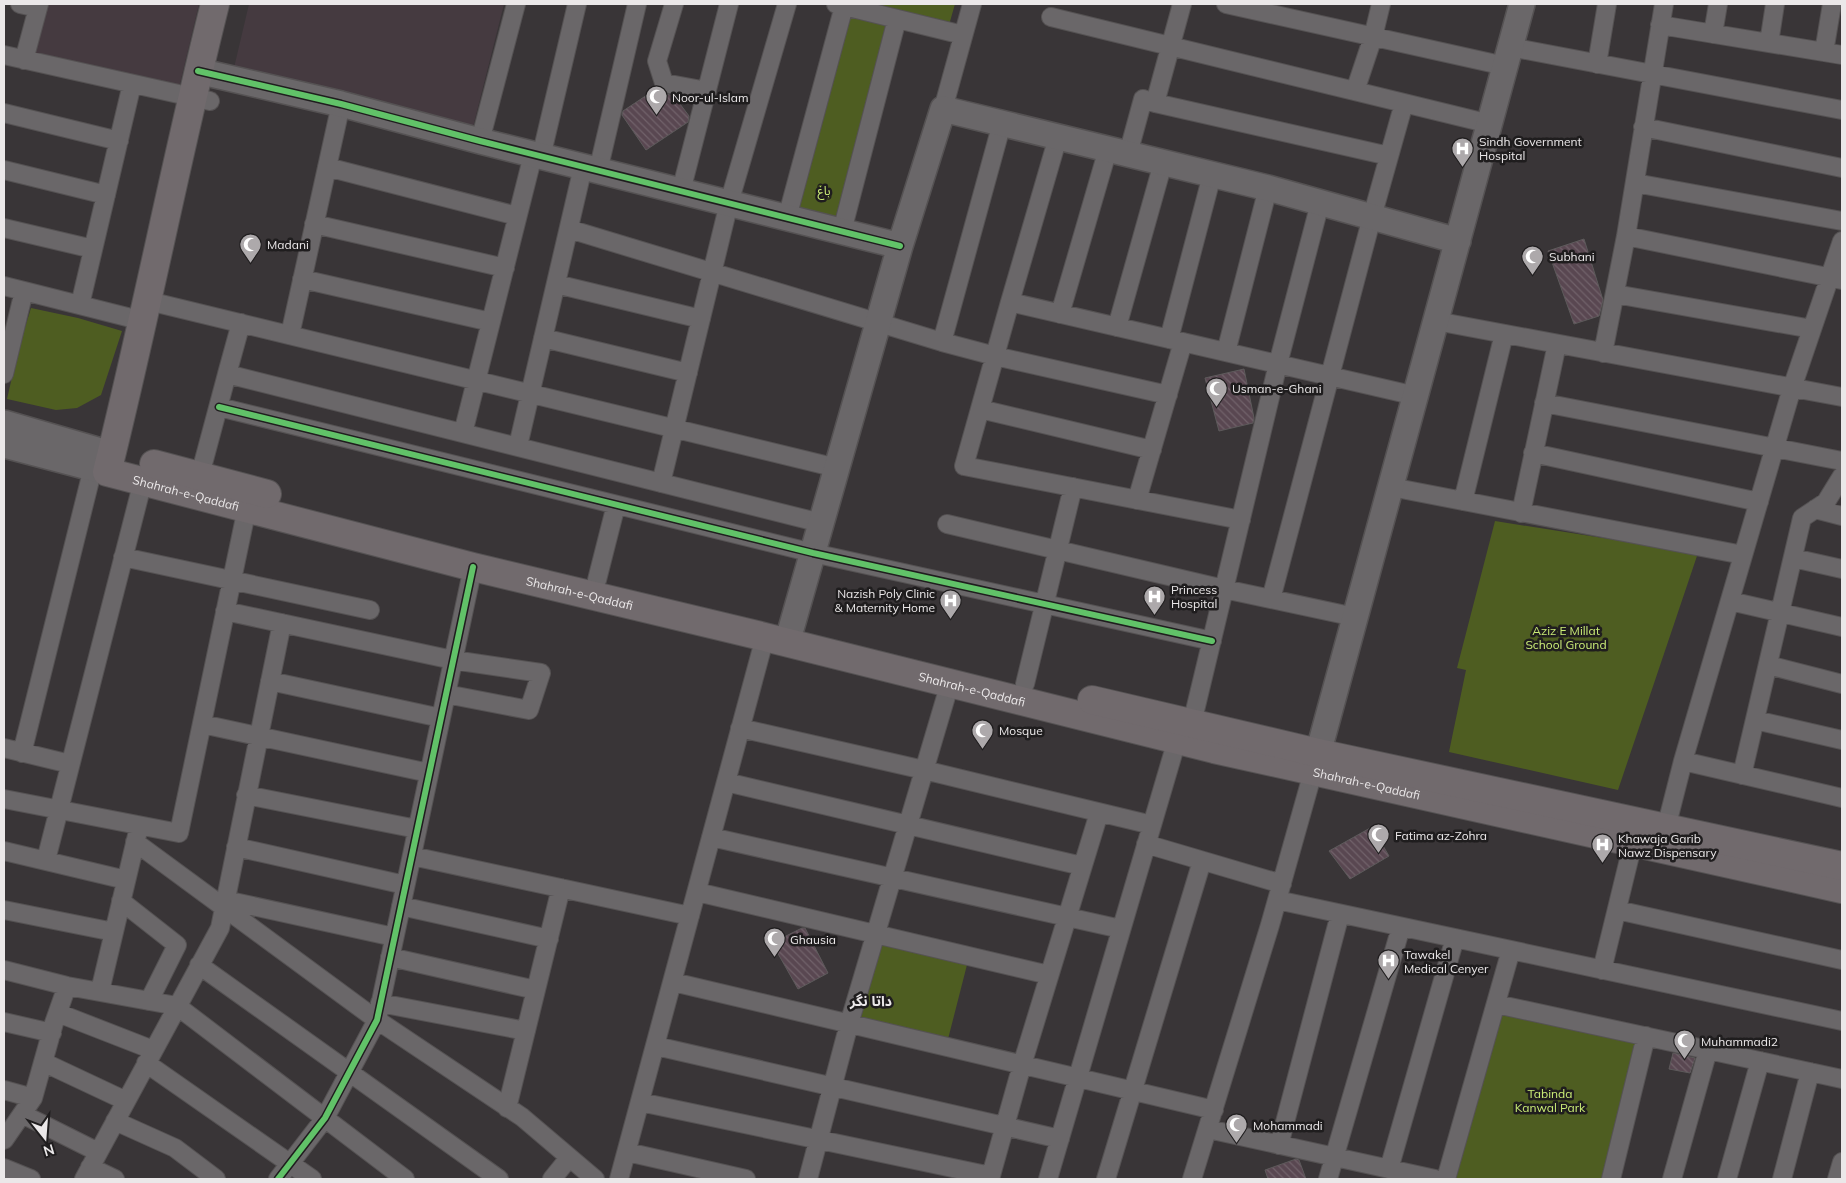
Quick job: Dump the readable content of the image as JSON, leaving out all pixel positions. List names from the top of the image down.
{
  "streets": {
    "main road": ["Shahrah-e-Qaddafi"]
  },
  "districts": ["داتا نگر"],
  "parks": ["باغ", "Aziz E Millat School Ground", "Tabinda Kanwal Park"],
  "places": {
    "mosque": [
      "Noor-ul-Islam",
      "Madani",
      "Subhani",
      "Usman-e-Ghani",
      "Mosque",
      "Fatima az-Zohra",
      "Ghausia",
      "Muhammadi2",
      "Mohammadi"
    ],
    "hospital": [
      "Sindh Government Hospital",
      "Princess Hospital",
      "Nazish Poly Clinic & Maternity Home",
      "Khawaja Garib Nawz Dispensary",
      "Tawakel Medical Cenyer"
    ]
  },
  "north": "bottom"
}
